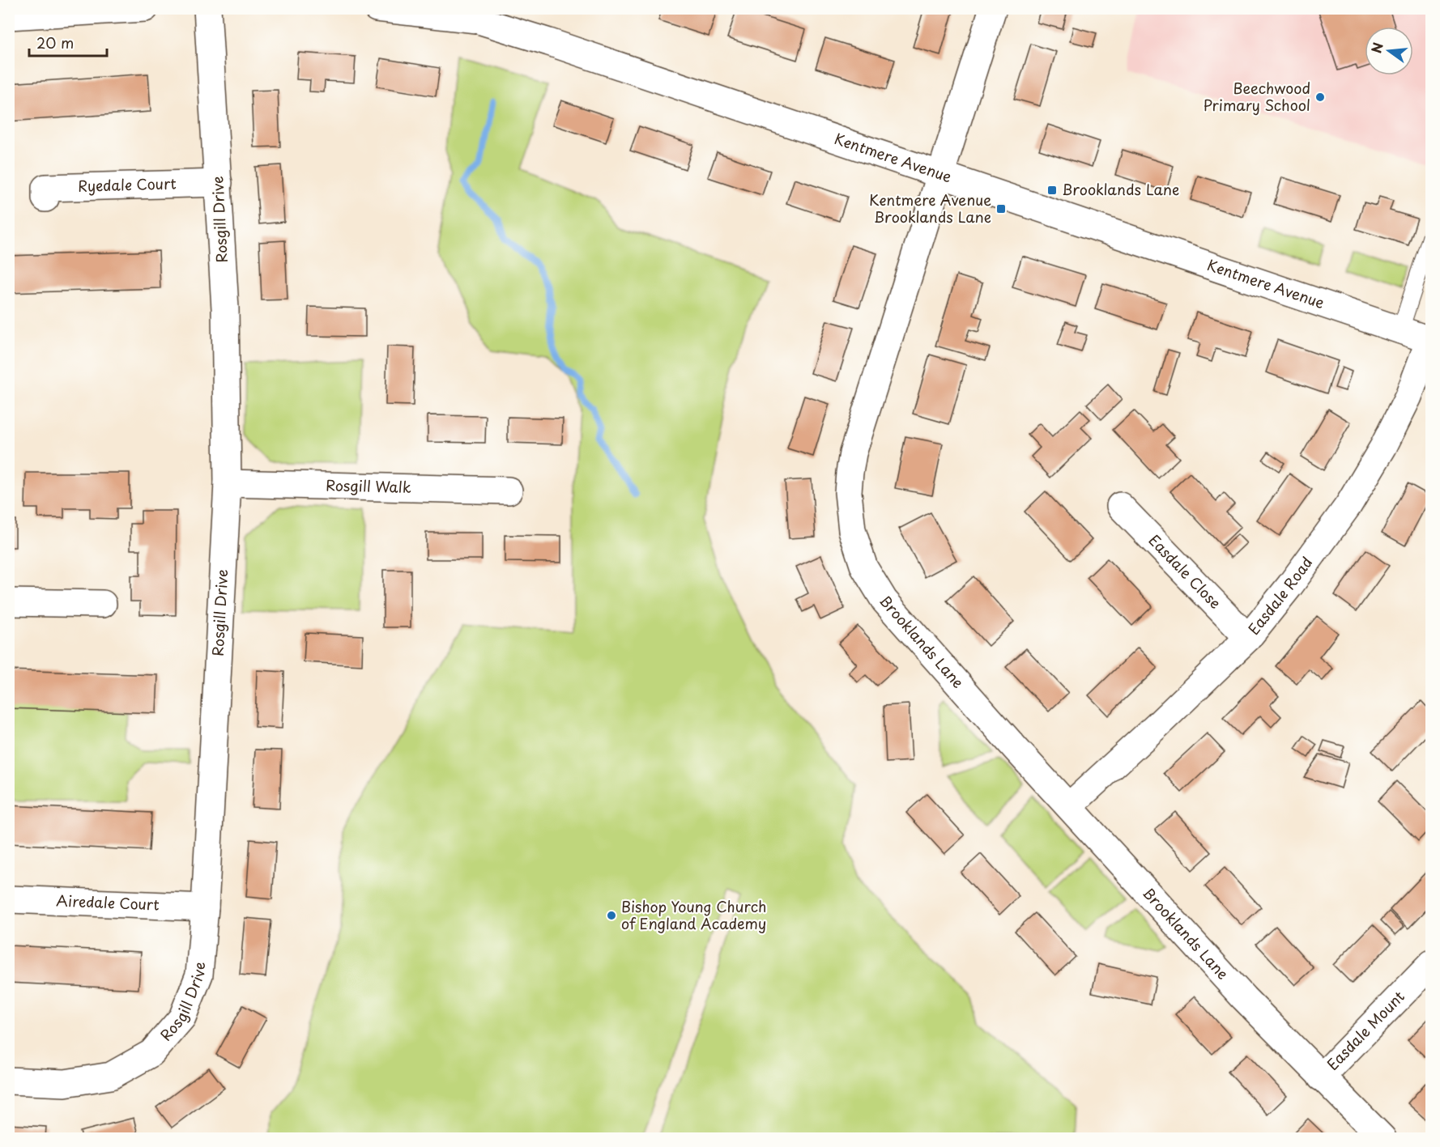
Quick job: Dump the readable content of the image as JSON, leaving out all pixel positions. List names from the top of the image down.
{
  "streets": {
    "street": [
      "Kentmere Avenue",
      "Ryedale Court",
      "Rosgill Drive",
      "Rosgill Walk",
      "Easdale Close",
      "Easdale Road",
      "Brooklands Lane",
      "Airedale Court",
      "Easdale Mount"
    ]
  },
  "crossings": [
    ["Kentmere Avenue", "Easdale Road"],
    ["Kentmere Avenue", "Brooklands Lane"],
    ["Ryedale Court", "Rosgill Drive"],
    ["Rosgill Drive", "Rosgill Walk"],
    ["Rosgill Drive", "Airedale Court"],
    ["Easdale Close", "Easdale Road"],
    ["Easdale Road", "Brooklands Lane"],
    ["Brooklands Lane", "Easdale Mount"]
  ],
  "places": {
    "other": ["Beechwood Primary School", "Bishop Young Church of England Academy"],
    "transit": ["Brooklands Lane", "Kentmere Avenue Brooklands Lane"]
  },
  "scale_bar": "20 m",
  "north": "left"
}
